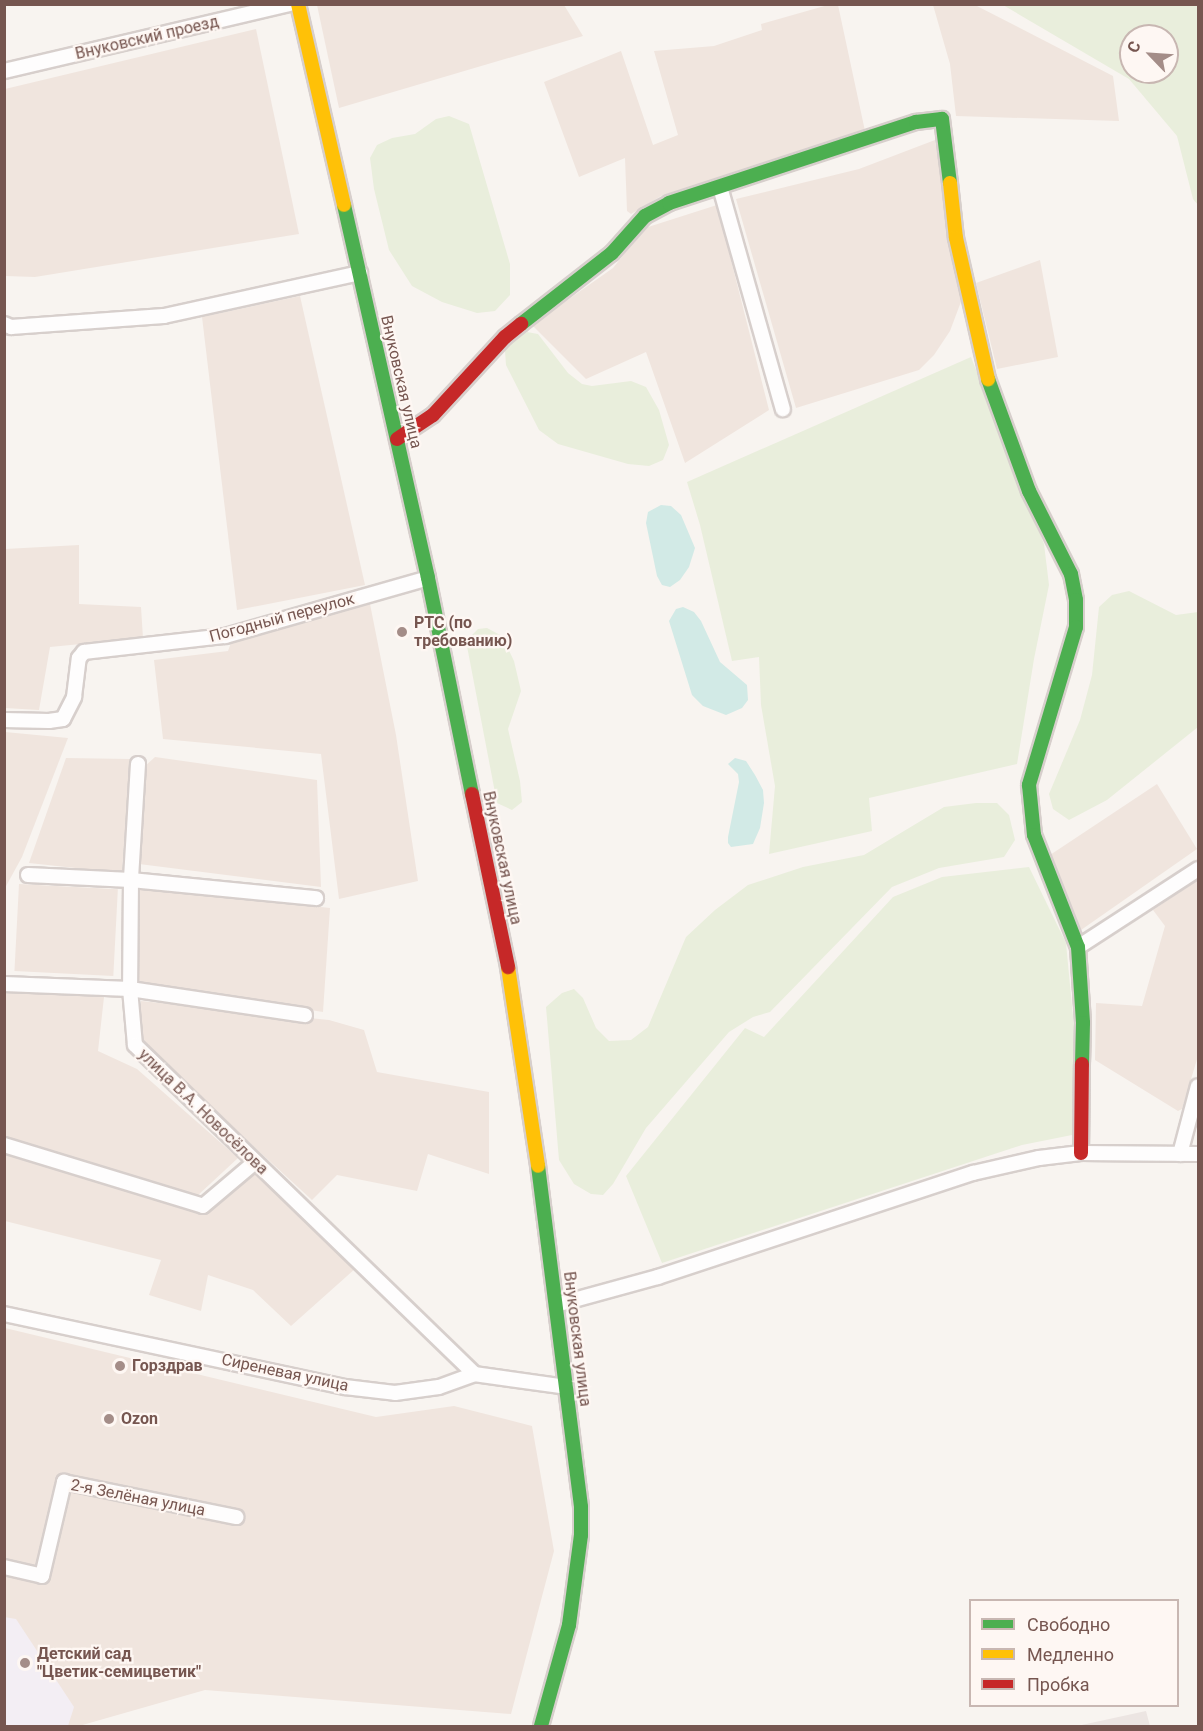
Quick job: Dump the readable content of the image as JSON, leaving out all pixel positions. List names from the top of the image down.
{
  "streets": {
    "main road": ["Внуковская улица"],
    "street": [
      "Внуковский проезд",
      "Погодный переулок",
      "улица В.А. Новосёлова",
      "Сиреневая улица",
      "2-я Зелёная улица"
    ]
  },
  "crossings": [
    ["Внуковская улица", "Погодный переулок"],
    ["Внуковская улица", "Сиреневая улица"],
    ["улица В.А. Новосёлова", "Сиреневая улица"]
  ],
  "places": [
    "РТС (по требованию)",
    "Горздрав",
    "Ozon",
    "Детский сад \"Цветик-семицветик\""
  ],
  "legend": ["Свободно", "Медленно", "Пробка"],
  "north": "top left"
}
